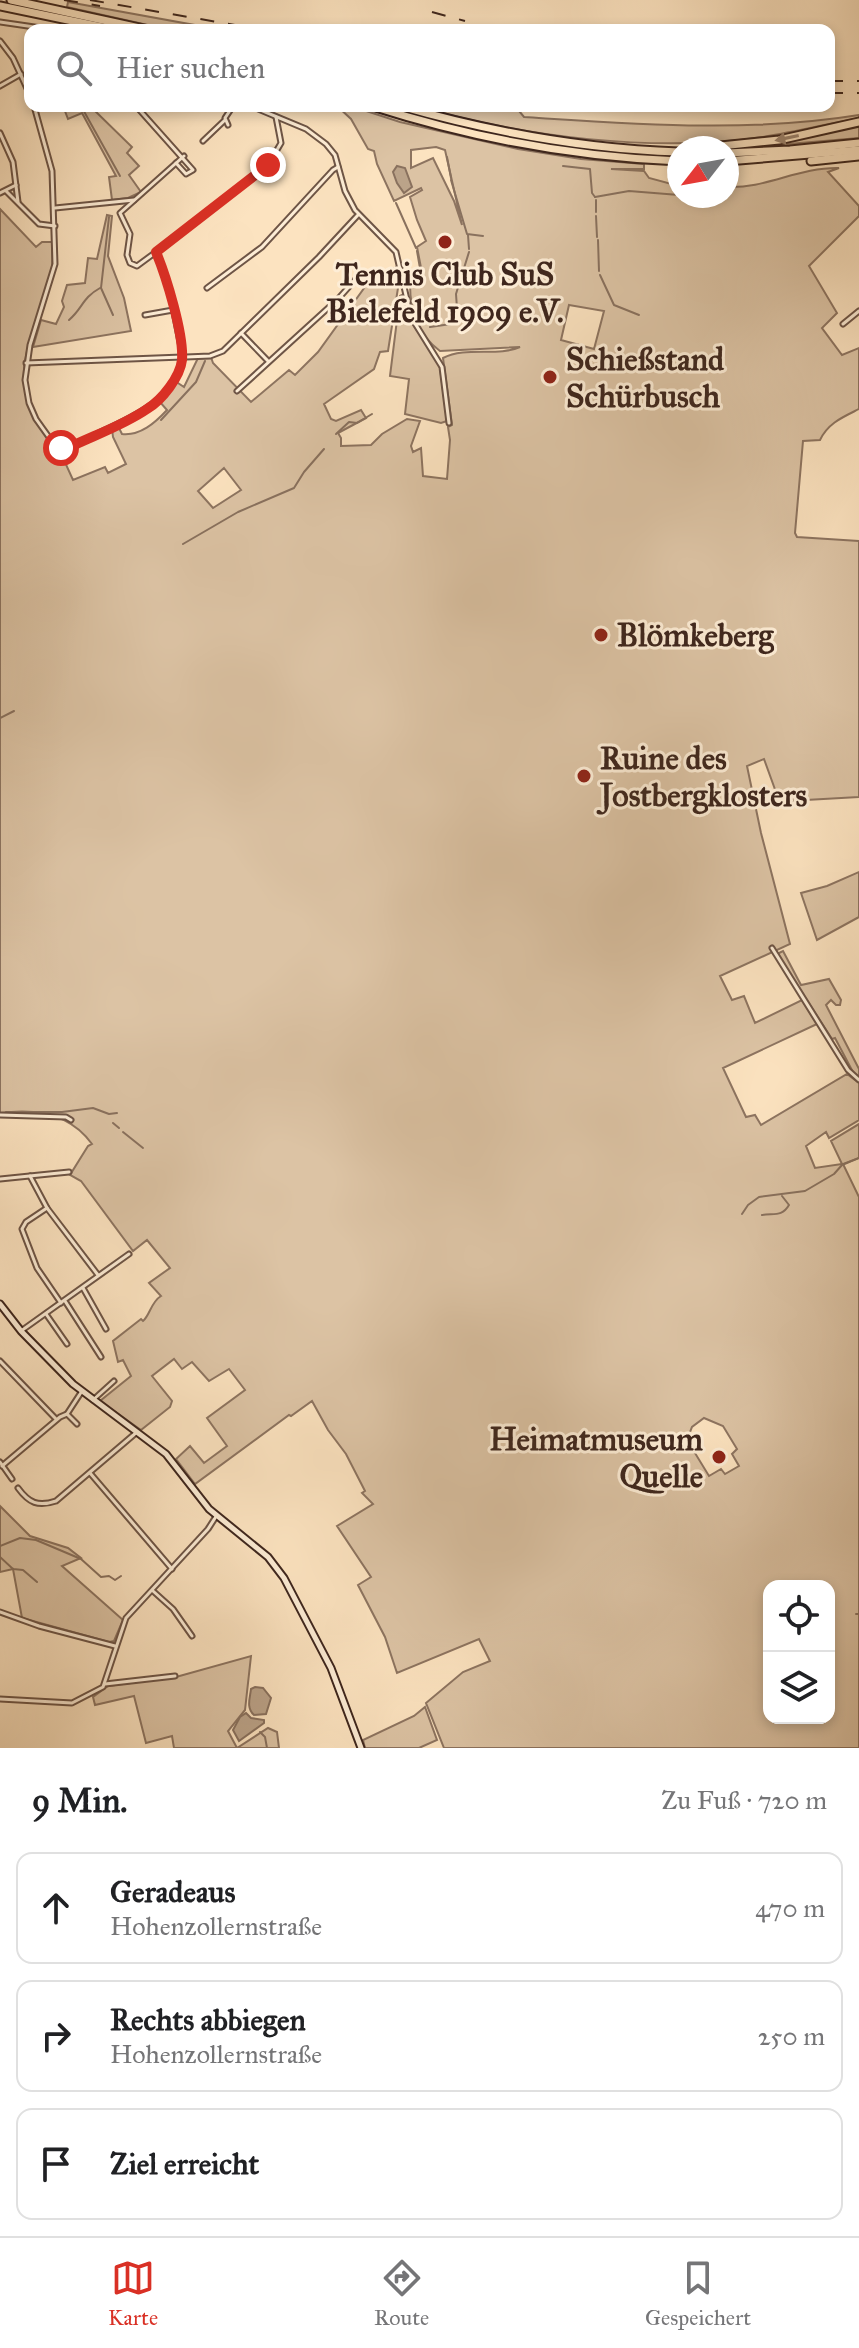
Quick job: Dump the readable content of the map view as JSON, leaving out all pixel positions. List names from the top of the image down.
{
  "places": [
    "Tennis Club SuS Bielefeld 1909 e.V.",
    "Schießstand Schürbusch",
    "Blömkeberg",
    "Ruine des Jostbergklosters",
    "Heimatmuseum Quelle"
  ],
  "north": "bottom left",
  "page": {
    "search": "Hier suchen",
    "heading": ["9 Min.", "Zu Fuß · 720 m"],
    "list": [
      ["Geradeaus", "Hohenzollernstraße", "470 m"],
      ["Rechts abbiegen", "Hohenzollernstraße", "250 m"],
      "Ziel erreicht"
    ],
    "nav": ["Karte", "Route", "Gespeichert"]
  }
}
